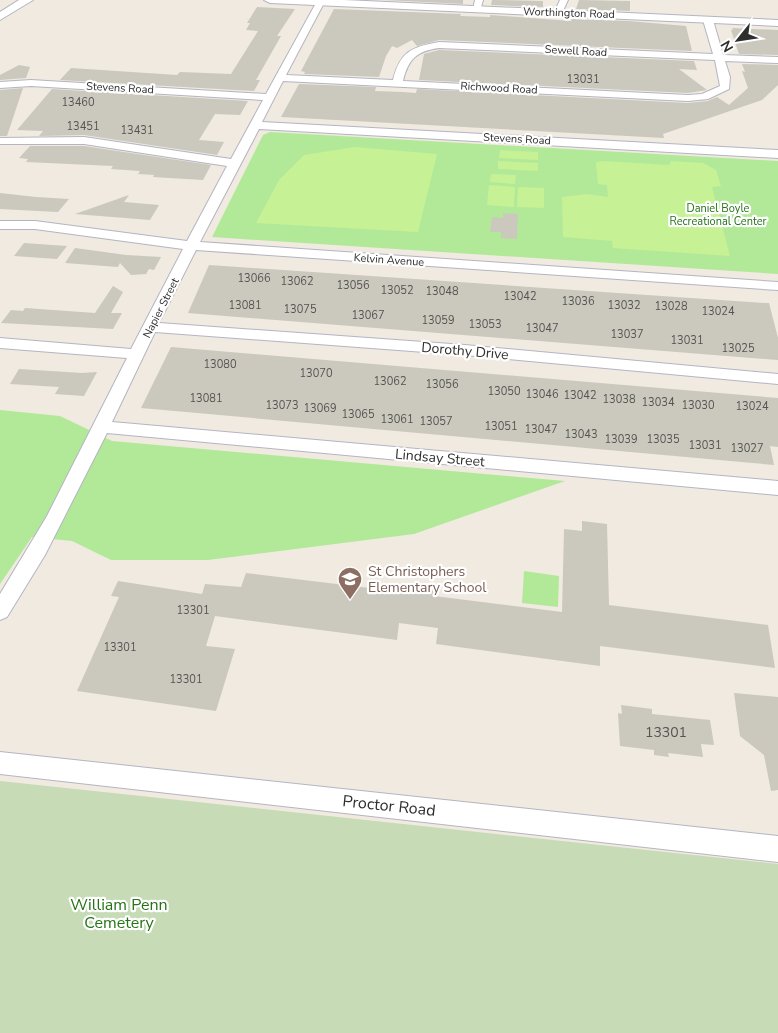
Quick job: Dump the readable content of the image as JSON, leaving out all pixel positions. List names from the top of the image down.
{
  "streets": {
    "street": [
      "Worthington Road",
      "Sewell Road",
      "Stevens Road",
      "Richwood Road",
      "Kelvin Avenue",
      "Napier Street",
      "Dorothy Drive",
      "Lindsay Street",
      "Proctor Road"
    ]
  },
  "crossings": [
    ["Worthington Road", "Napier Street"],
    ["Sewell Road", "Richwood Road"],
    ["Stevens Road", "Napier Street"],
    ["Richwood Road", "Napier Street"],
    ["Kelvin Avenue", "Napier Street"],
    ["Napier Street", "Dorothy Drive"],
    ["Napier Street", "Lindsay Street"]
  ],
  "parks": ["Daniel Boyle Recreational Center", "William Penn Cemetery"],
  "places": {
    "school or university": ["St Christophers Elementary School"]
  },
  "house_numbers": [
    "13031",
    "13460",
    "13451",
    "13431",
    "13066",
    "13062",
    "13056",
    "13052",
    "13048",
    "13042",
    "13036",
    "13081",
    "13032",
    "13028",
    "13075",
    "13024",
    "13067",
    "13059",
    "13053",
    "13047",
    "13037",
    "13031",
    "13025",
    "13080",
    "13070",
    "13062",
    "13056",
    "13050",
    "13046",
    "13042",
    "13081",
    "13038",
    "13034",
    "13073",
    "13030",
    "13024",
    "13069",
    "13065",
    "13061",
    "13057",
    "13051",
    "13047",
    "13043",
    "13039",
    "13035",
    "13031",
    "13027",
    "13301",
    "13301",
    "13301",
    "13301"
  ],
  "north": "bottom left"
}
